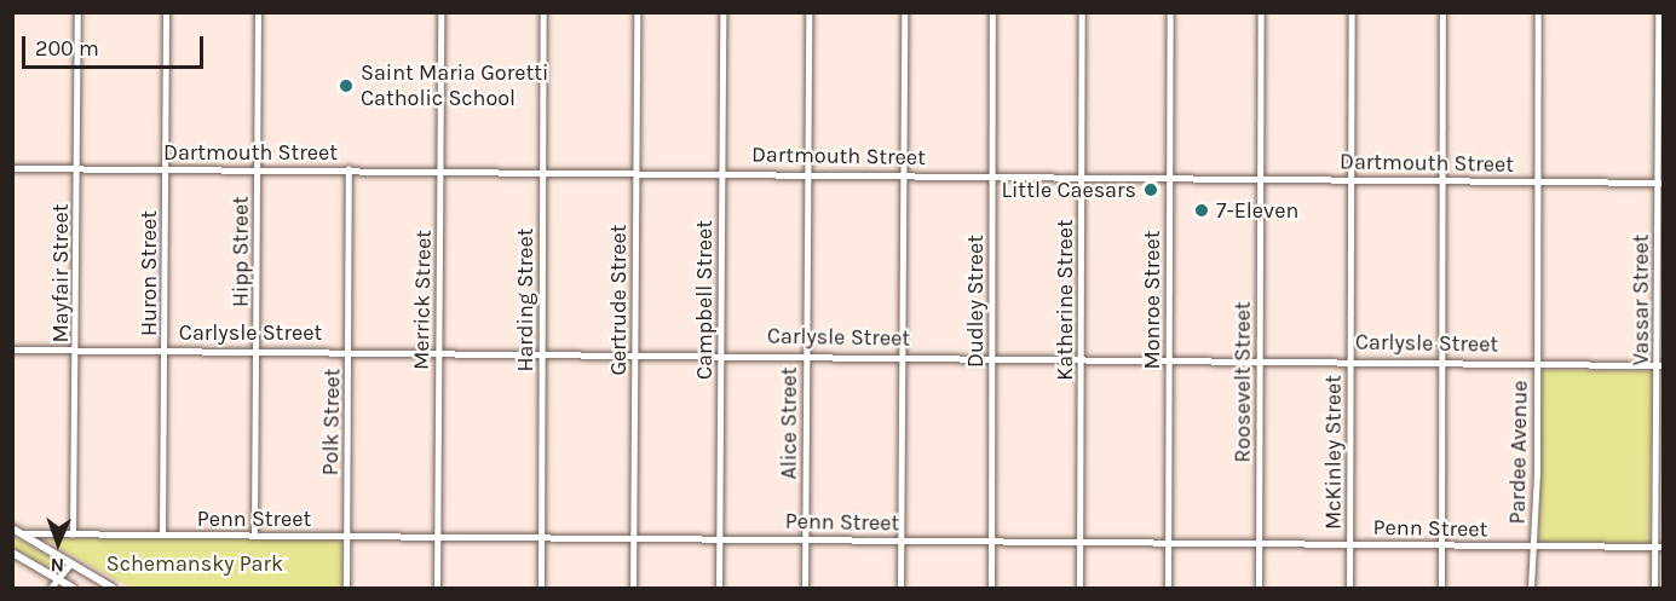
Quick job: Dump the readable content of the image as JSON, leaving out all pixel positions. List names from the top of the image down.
{
  "streets": {
    "street": [
      "Dartmouth Street",
      "Hipp Street",
      "Mayfair Street",
      "Huron Street",
      "Merrick Street",
      "Harding Street",
      "Gertrude Street",
      "Campbell Street",
      "Katherine Street",
      "Monroe Street",
      "Vassar Street",
      "Dudley Street",
      "Carlysle Street",
      "Roosevelt Street",
      "Polk Street",
      "Alice Street",
      "McKinley Street",
      "Pardee Avenue",
      "Penn Street"
    ]
  },
  "crossings": [
    ["Dartmouth Street", "Hipp Street"],
    ["Dartmouth Street", "Mayfair Street"],
    ["Dartmouth Street", "Huron Street"],
    ["Dartmouth Street", "Merrick Street"],
    ["Dartmouth Street", "Harding Street"],
    ["Dartmouth Street", "Gertrude Street"],
    ["Dartmouth Street", "Campbell Street"],
    ["Dartmouth Street", "Katherine Street"],
    ["Dartmouth Street", "Monroe Street"],
    ["Dartmouth Street", "Vassar Street"],
    ["Dartmouth Street", "Dudley Street"],
    ["Dartmouth Street", "Roosevelt Street"],
    ["Dartmouth Street", "Polk Street"],
    ["Dartmouth Street", "Alice Street"],
    ["Dartmouth Street", "McKinley Street"],
    ["Dartmouth Street", "Pardee Avenue"],
    ["Hipp Street", "Carlysle Street"],
    ["Hipp Street", "Penn Street"],
    ["Mayfair Street", "Carlysle Street"],
    ["Mayfair Street", "Penn Street"],
    ["Huron Street", "Carlysle Street"],
    ["Huron Street", "Penn Street"],
    ["Merrick Street", "Carlysle Street"],
    ["Merrick Street", "Penn Street"],
    ["Harding Street", "Carlysle Street"],
    ["Harding Street", "Penn Street"],
    ["Gertrude Street", "Carlysle Street"],
    ["Gertrude Street", "Penn Street"],
    ["Campbell Street", "Carlysle Street"],
    ["Campbell Street", "Penn Street"],
    ["Katherine Street", "Carlysle Street"],
    ["Katherine Street", "Penn Street"],
    ["Monroe Street", "Carlysle Street"],
    ["Monroe Street", "Penn Street"],
    ["Vassar Street", "Carlysle Street"],
    ["Vassar Street", "Penn Street"],
    ["Dudley Street", "Carlysle Street"],
    ["Dudley Street", "Penn Street"],
    ["Carlysle Street", "Roosevelt Street"],
    ["Carlysle Street", "Polk Street"],
    ["Carlysle Street", "Alice Street"],
    ["Carlysle Street", "McKinley Street"],
    ["Carlysle Street", "Pardee Avenue"],
    ["Roosevelt Street", "Penn Street"],
    ["Polk Street", "Penn Street"],
    ["Alice Street", "Penn Street"],
    ["McKinley Street", "Penn Street"],
    ["Pardee Avenue", "Penn Street"]
  ],
  "parks": ["Schemansky Park"],
  "places": ["Saint Maria Goretti Catholic School", "Little Caesars", "7-Eleven"],
  "scale_bar": "200 m",
  "north": "bottom"
}
